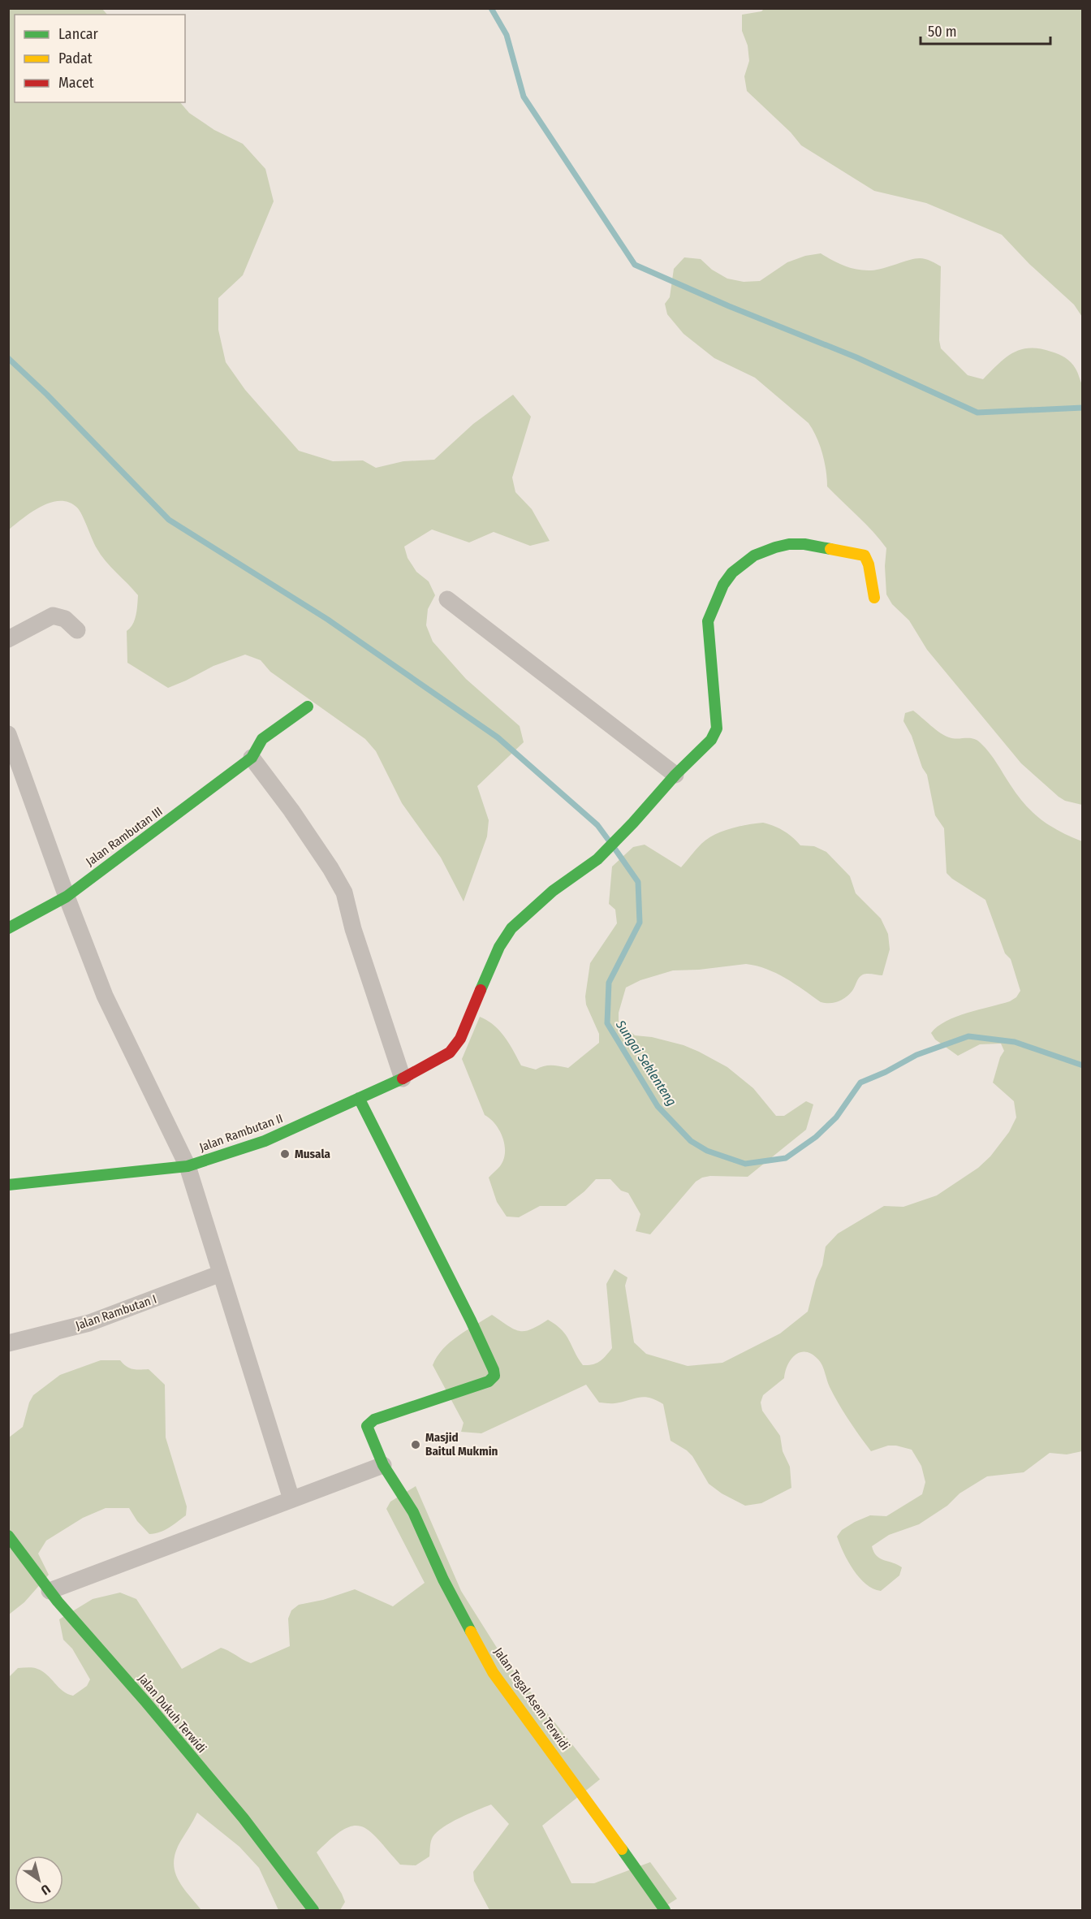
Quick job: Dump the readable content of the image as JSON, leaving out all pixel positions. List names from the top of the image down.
{
  "streets": {
    "street": [
      "Jalan Rambutan III",
      "Jalan Rambutan II",
      "Jalan Rambutan I",
      "Jalan Tegal Asem Terwidi",
      "Jalan Dukuh Terwidi"
    ]
  },
  "crossings": [
    ["Jalan Rambutan II", "Jalan Tegal Asem Terwidi"]
  ],
  "water": ["Sungai Seklenteng"],
  "places": ["Musala", "Masjid Baitul Mukmin"],
  "legend": ["Lancar", "Padat", "Macet"],
  "scale_bar": "50 m",
  "north": "bottom right"
}
